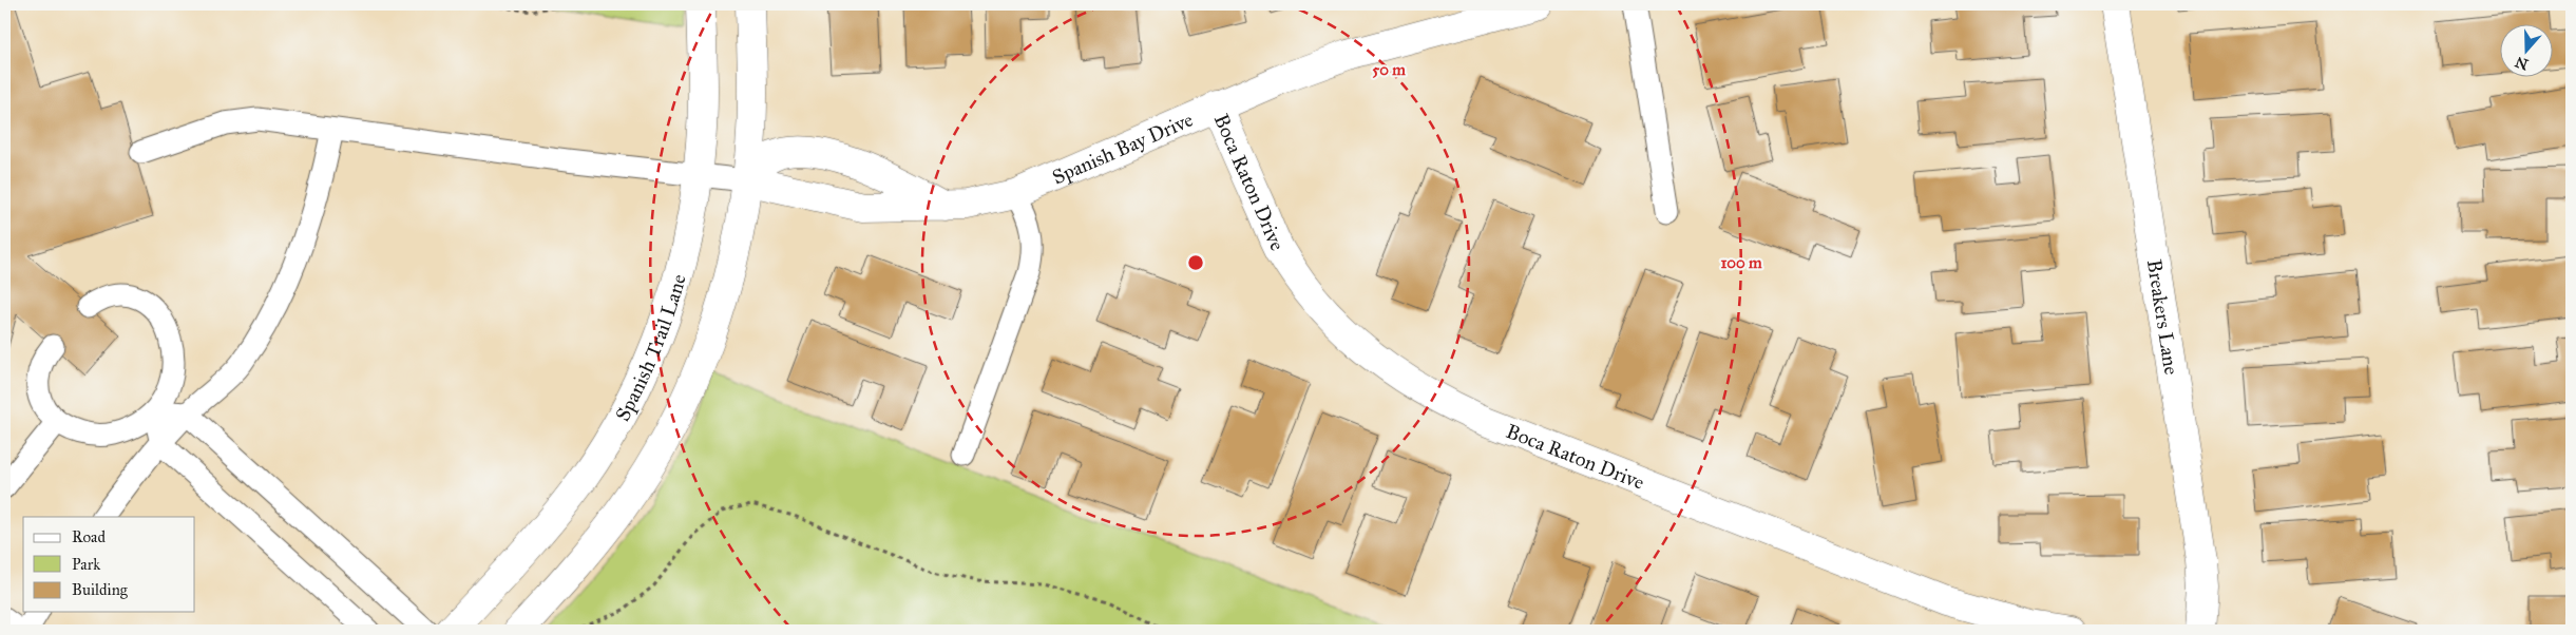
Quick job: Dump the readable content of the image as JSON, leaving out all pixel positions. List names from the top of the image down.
{
  "streets": {
    "street": [
      "Spanish Bay Drive",
      "Boca Raton Drive",
      "Breakers Lane",
      "Spanish Trail Lane"
    ]
  },
  "crossings": [
    ["Spanish Bay Drive", "Boca Raton Drive"]
  ],
  "legend": ["Road", "Park", "Building"],
  "north": "bottom",
  "rings": ["50 m", "100 m"]
}
